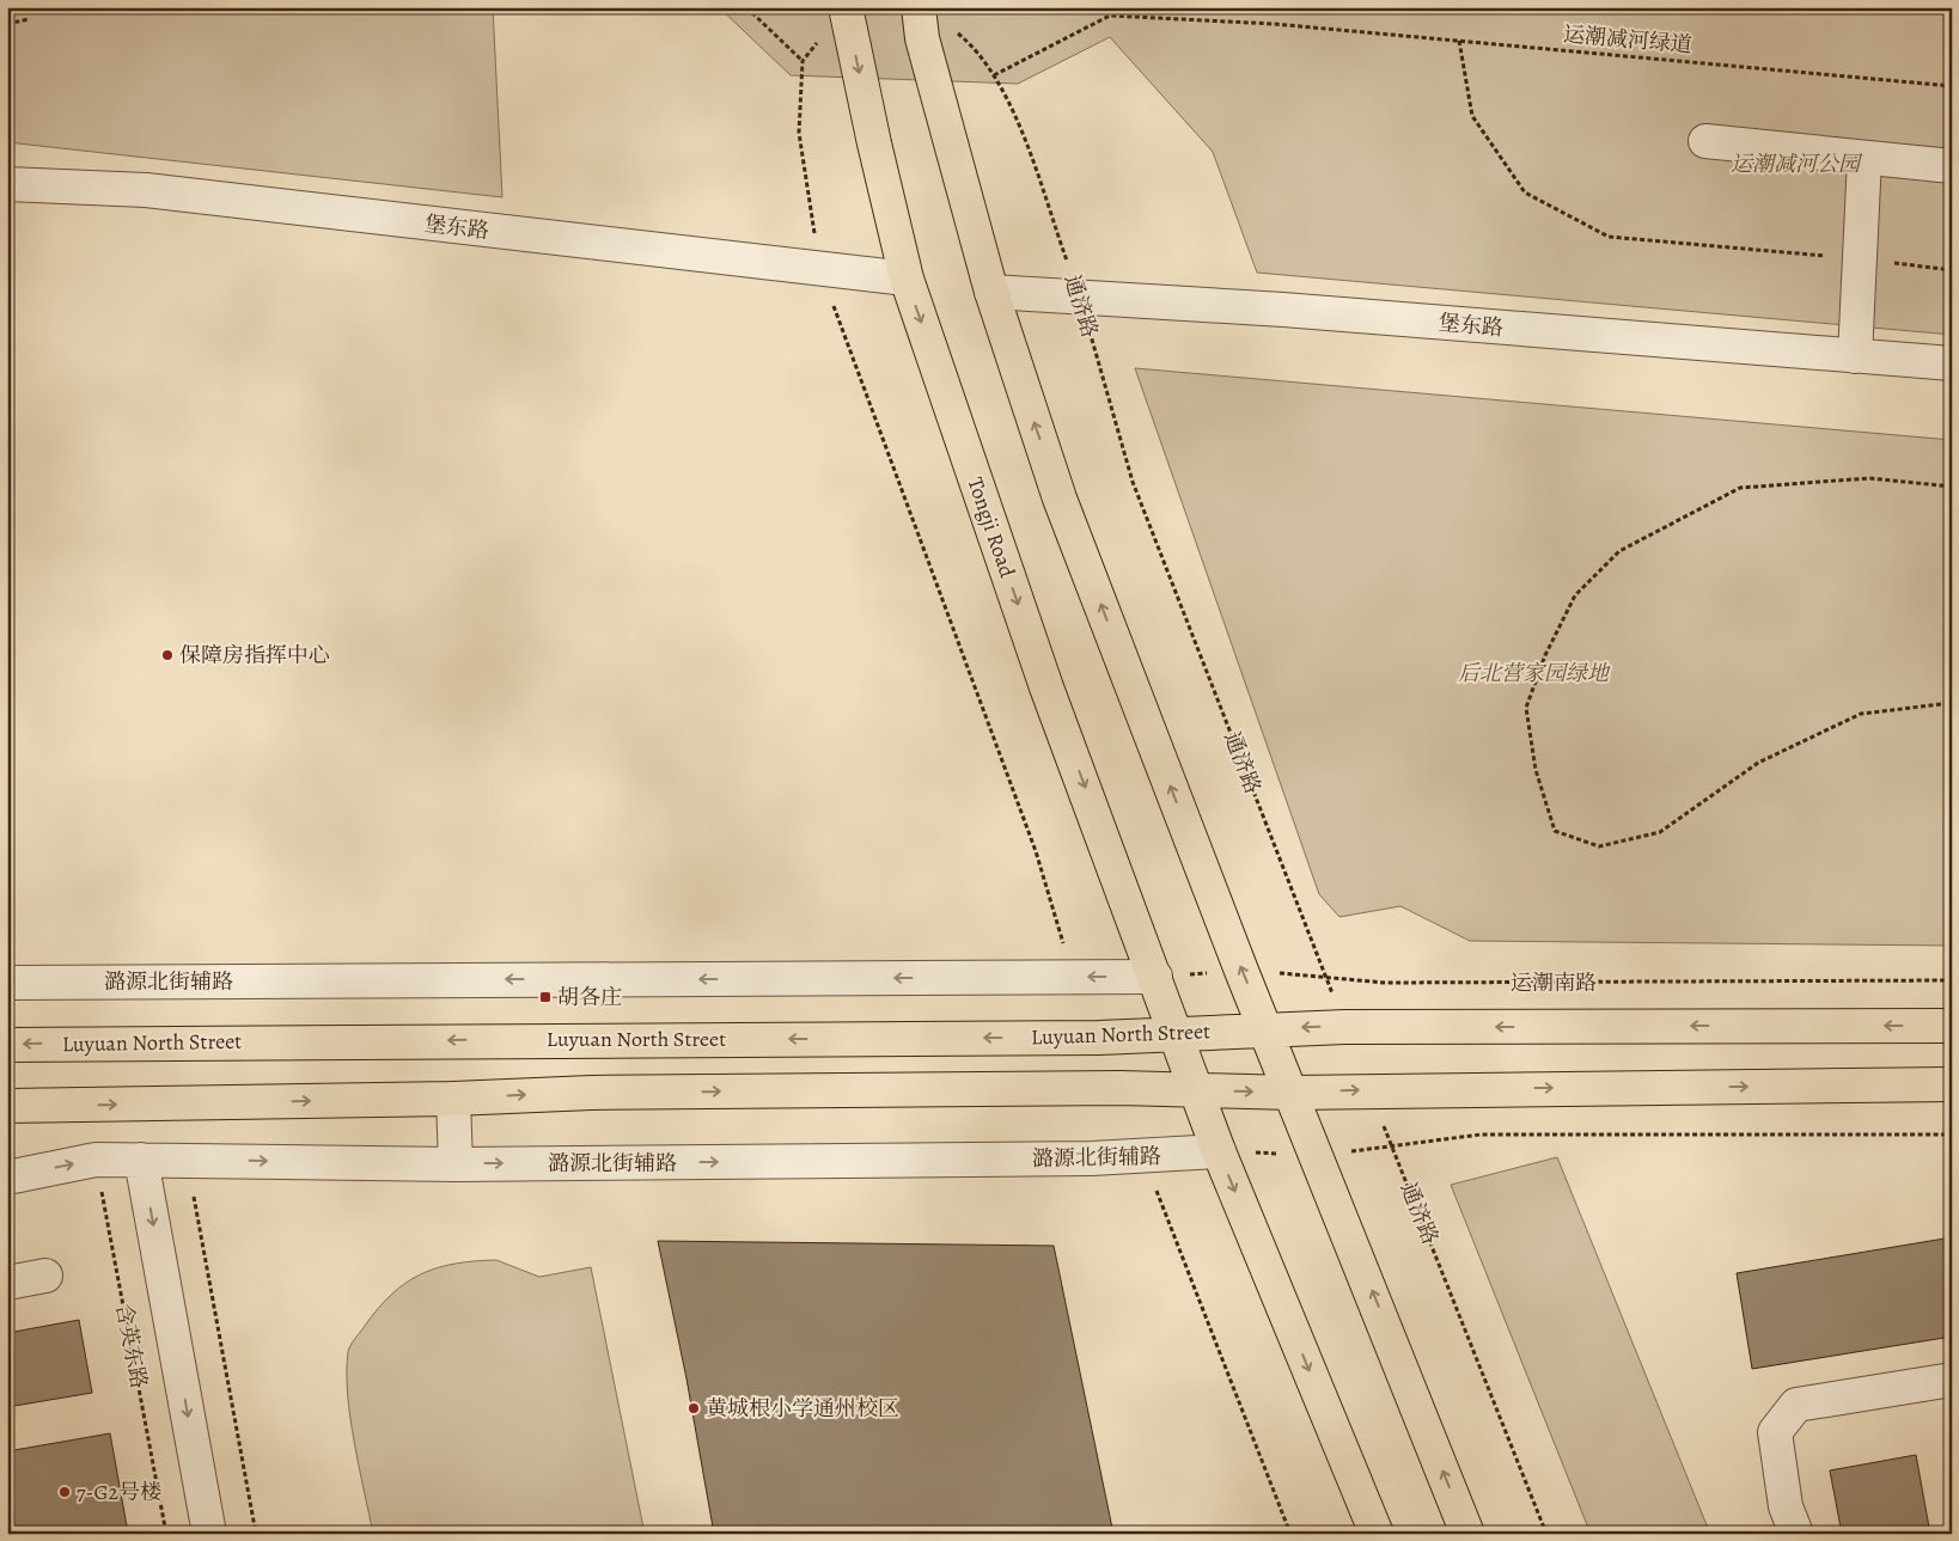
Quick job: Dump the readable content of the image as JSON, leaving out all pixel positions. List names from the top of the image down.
{
  "streets": {
    "main road": ["Tongji Road", "运潮南路", "Luyuan North Street"],
    "street": ["堡东路", "潞源北街辅路", "含英东路"],
    "path": ["运潮减河绿道", "通济路"]
  },
  "crossings": [
    ["运潮减河绿道", "通济路"],
    ["堡东路", "通济路"],
    ["堡东路", "Tongji Road"],
    ["通济路", "运潮南路"],
    ["Tongji Road", "潞源北街辅路"],
    ["Tongji Road", "运潮南路"],
    ["Tongji Road", "Luyuan North Street"],
    ["潞源北街辅路", "运潮南路"],
    ["潞源北街辅路", "含英东路"],
    ["运潮南路", "Luyuan North Street"]
  ],
  "parks": ["运潮减河公园", "后北营家园绿地"],
  "places": {
    "other": ["保障房指挥中心", "黄城根小学通州校区", "7-G2号楼"],
    "transit": ["胡各庄"]
  }
}
